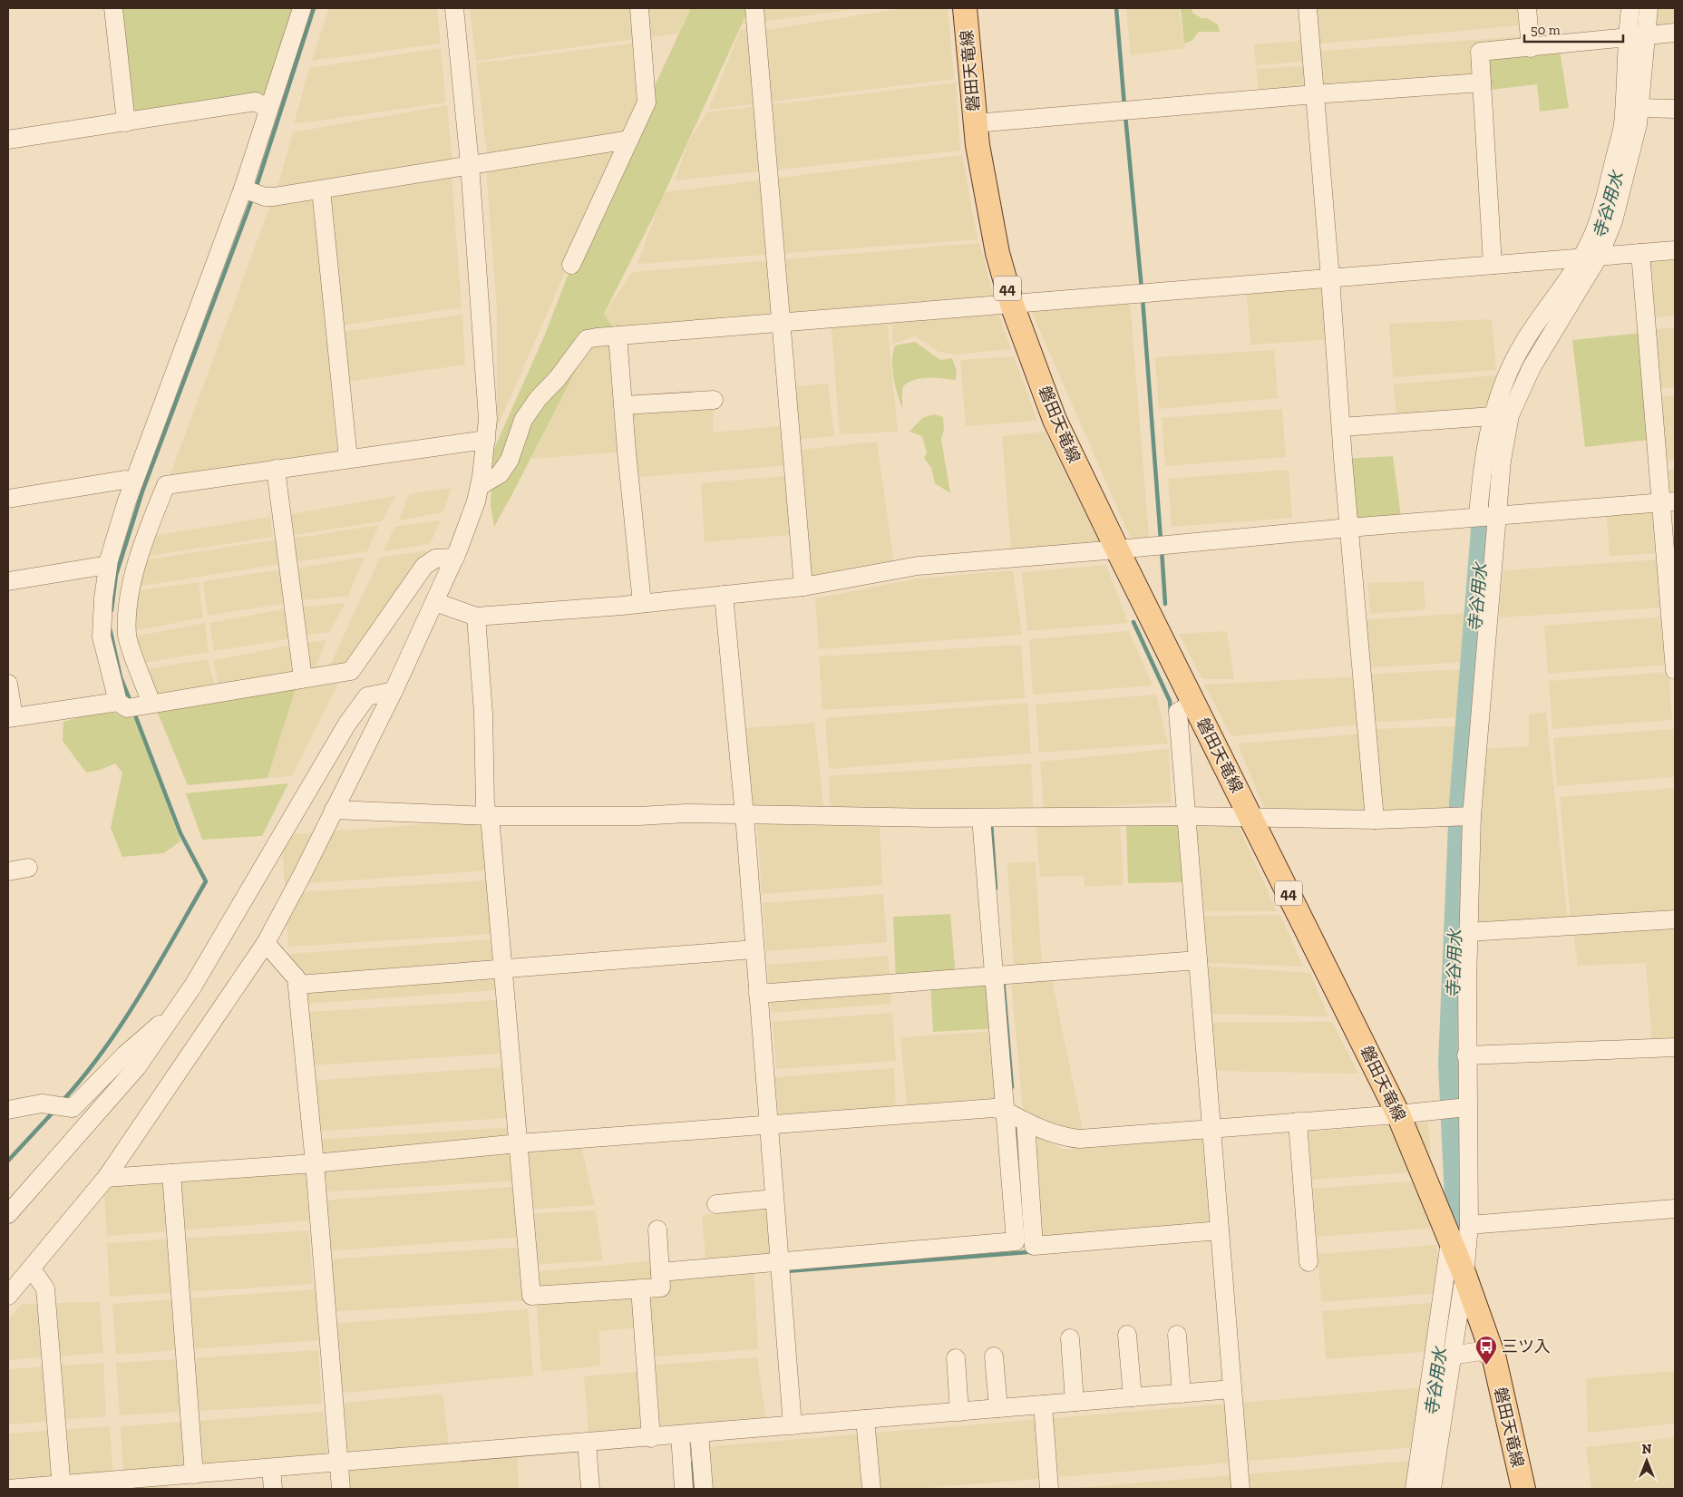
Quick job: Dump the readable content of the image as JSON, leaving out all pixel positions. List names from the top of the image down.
{
  "streets": {
    "main road": ["磐田天竜線", "44"]
  },
  "water": ["寺谷用水"],
  "places": {
    "bus stop": ["三ツ入"]
  },
  "scale_bar": "50 m",
  "north": "top"
}
